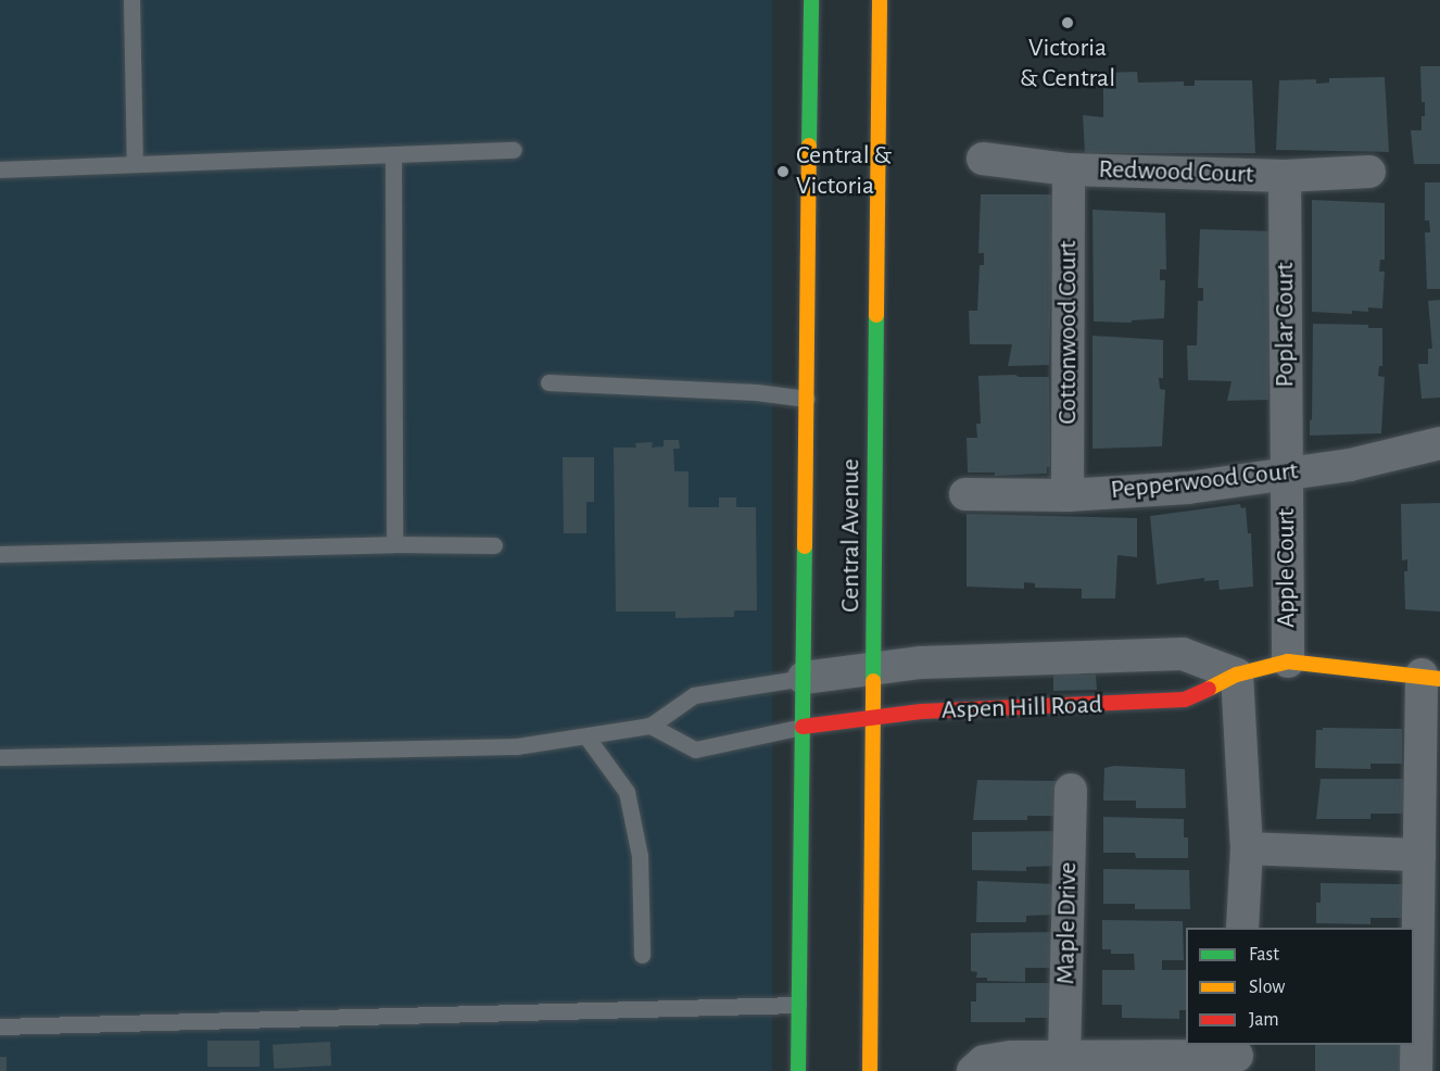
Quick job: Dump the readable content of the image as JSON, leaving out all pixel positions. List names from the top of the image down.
{
  "streets": {
    "main road": ["Central Avenue", "Aspen Hill Road"],
    "street": [
      "Redwood Court",
      "Poplar Court",
      "Cottonwood Court",
      "Pepperwood Court",
      "Apple Court",
      "Maple Drive"
    ]
  },
  "crossings": [
    ["Redwood Court", "Poplar Court"],
    ["Redwood Court", "Cottonwood Court"],
    ["Poplar Court", "Pepperwood Court"],
    ["Poplar Court", "Apple Court"],
    ["Cottonwood Court", "Pepperwood Court"],
    ["Pepperwood Court", "Apple Court"],
    ["Central Avenue", "Aspen Hill Road"],
    ["Apple Court", "Aspen Hill Road"]
  ],
  "places": ["Victoria & Central", "Central & Victoria"],
  "legend": ["Fast", "Slow", "Jam"]
}
